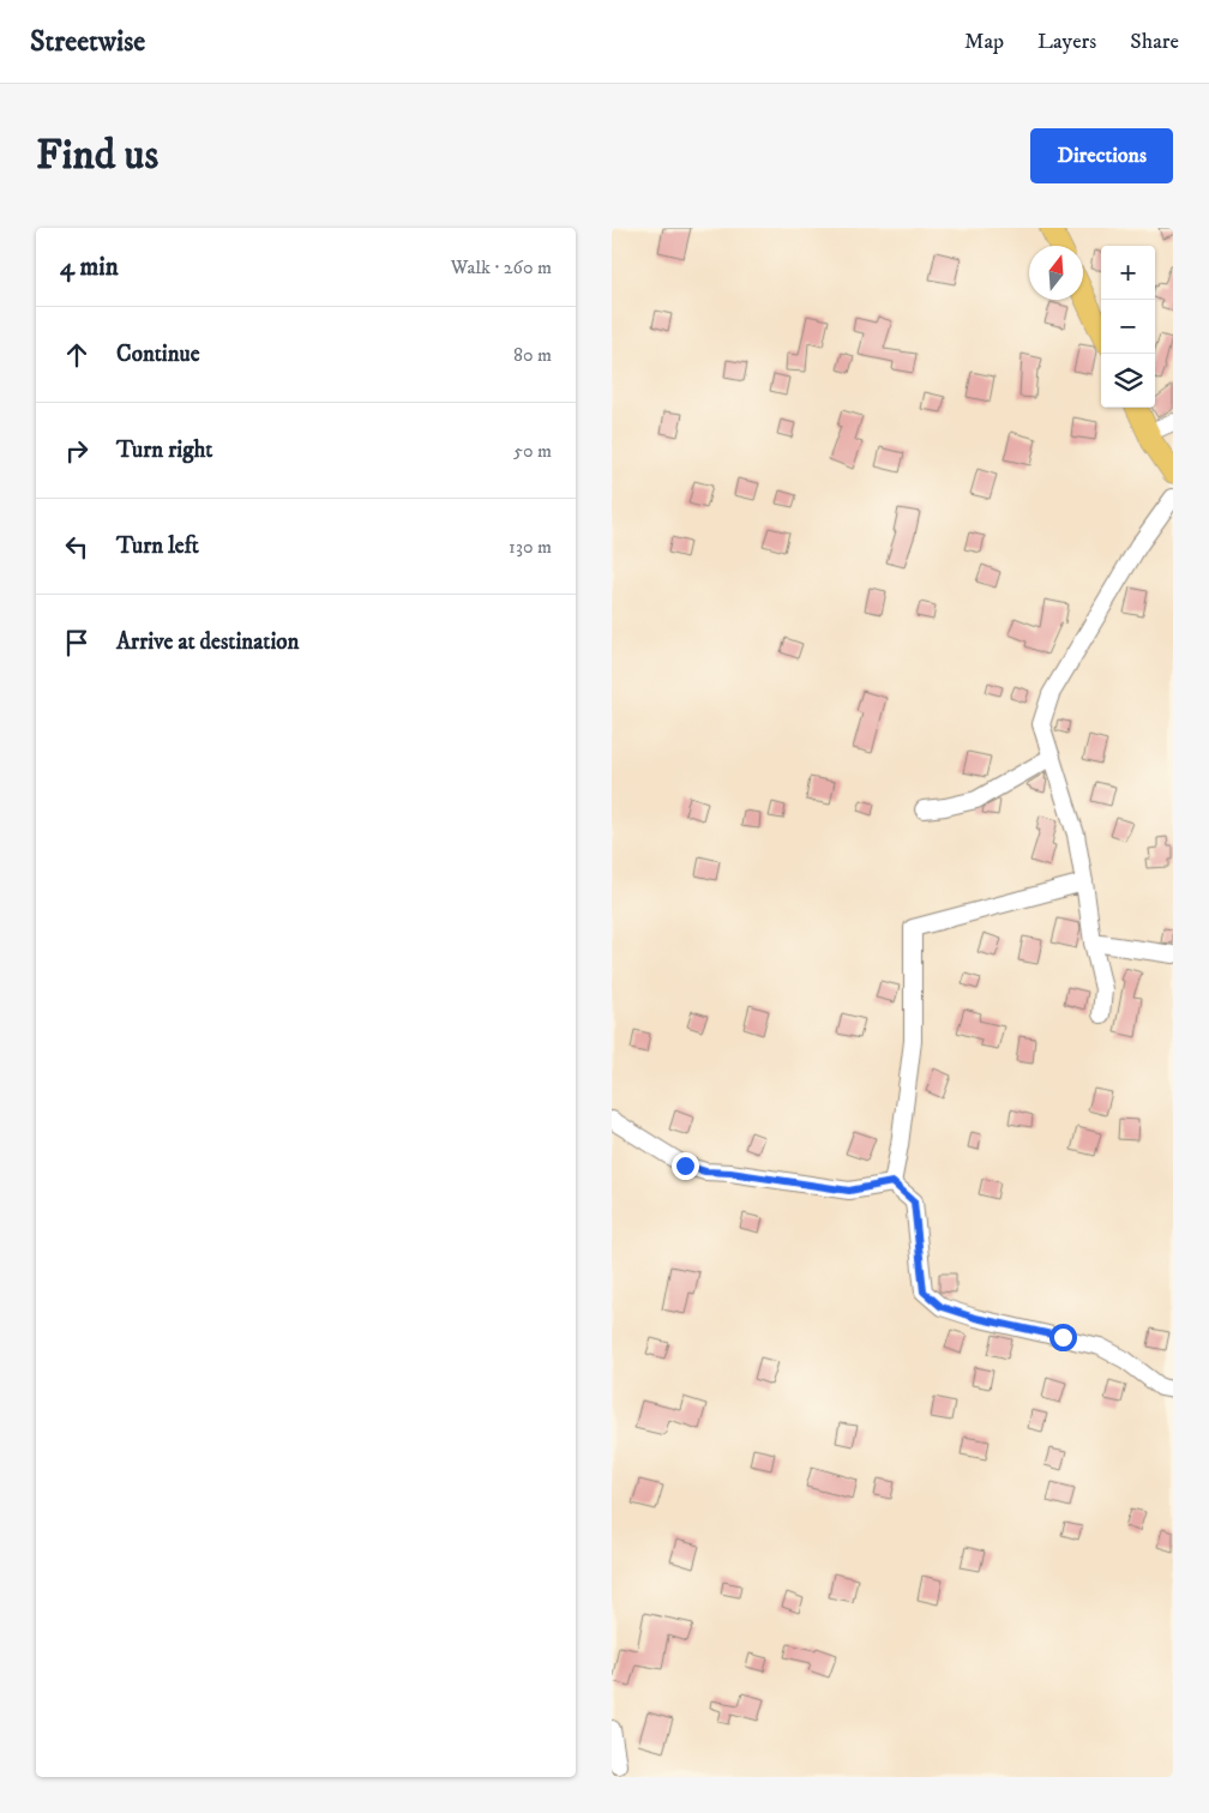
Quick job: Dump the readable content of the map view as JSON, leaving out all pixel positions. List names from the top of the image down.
{
  "north": "top",
  "page": {
    "header": "Streetwise",
    "nav": ["Map", "Layers", "Share"],
    "buttons": "Directions",
    "title": "Find us",
    "heading": ["4 min", "Walk · 260 m"],
    "map_buttons": ["+", "−"],
    "list": [
      ["Continue", "80 m"],
      ["Turn right", "50 m"],
      ["Turn left", "130 m"],
      "Arrive at destination"
    ]
  }
}
